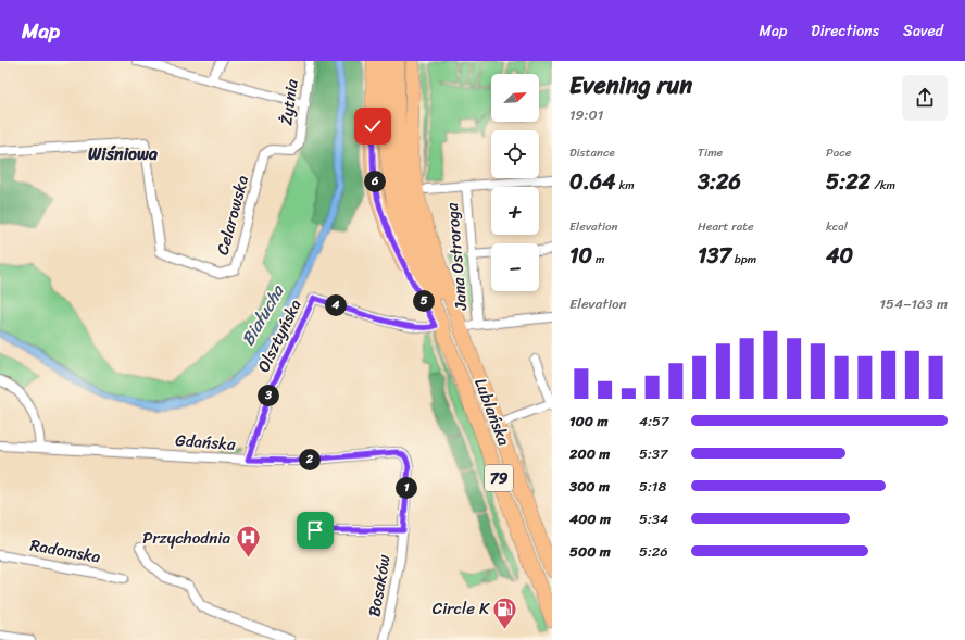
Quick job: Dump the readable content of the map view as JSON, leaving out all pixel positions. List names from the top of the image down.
{
  "streets": {
    "main road": ["Lublańska", "79"],
    "street": [
      "Żytnia",
      "Celarowska",
      "Jana Ostroroga",
      "Olsztyńska",
      "Gdańska",
      "Radomska",
      "Bosaków"
    ]
  },
  "crossings": [
    ["Żytnia", "Celarowska"],
    ["Olsztyńska", "Gdańska"],
    ["Lublańska", "79"],
    ["Gdańska", "Bosaków"]
  ],
  "districts": ["Wiśniowa"],
  "water": ["Białucha"],
  "places": {
    "hospital": ["Przychodnia"],
    "fuel station": ["Circle K"]
  },
  "north": "top right",
  "page": {
    "header": "Map",
    "nav": ["Map", "Directions", "Saved"],
    "heading": ["Evening run", "19:01"],
    "map_buttons": ["+", "−"],
    "stats": [
      ["Distance", "0.64 km"],
      ["Time", "3:26"],
      ["Pace", "5:22 /km"],
      ["Elevation", "10 m"],
      ["Heart rate", "137 bpm"],
      ["kcal", "40"]
    ],
    "pins": [
      "6",
      "5",
      "4",
      "3",
      "2",
      "1"
    ],
    "chart": ["Elevation", "154–163 m"],
    "list": [
      {
        "name": "100 m",
        "note": "4:57"
      },
      {
        "name": "200 m",
        "note": "5:37"
      },
      {
        "name": "300 m",
        "note": "5:18"
      },
      {
        "name": "400 m",
        "note": "5:34"
      },
      {
        "name": "500 m",
        "note": "5:26"
      }
    ]
  }
}
